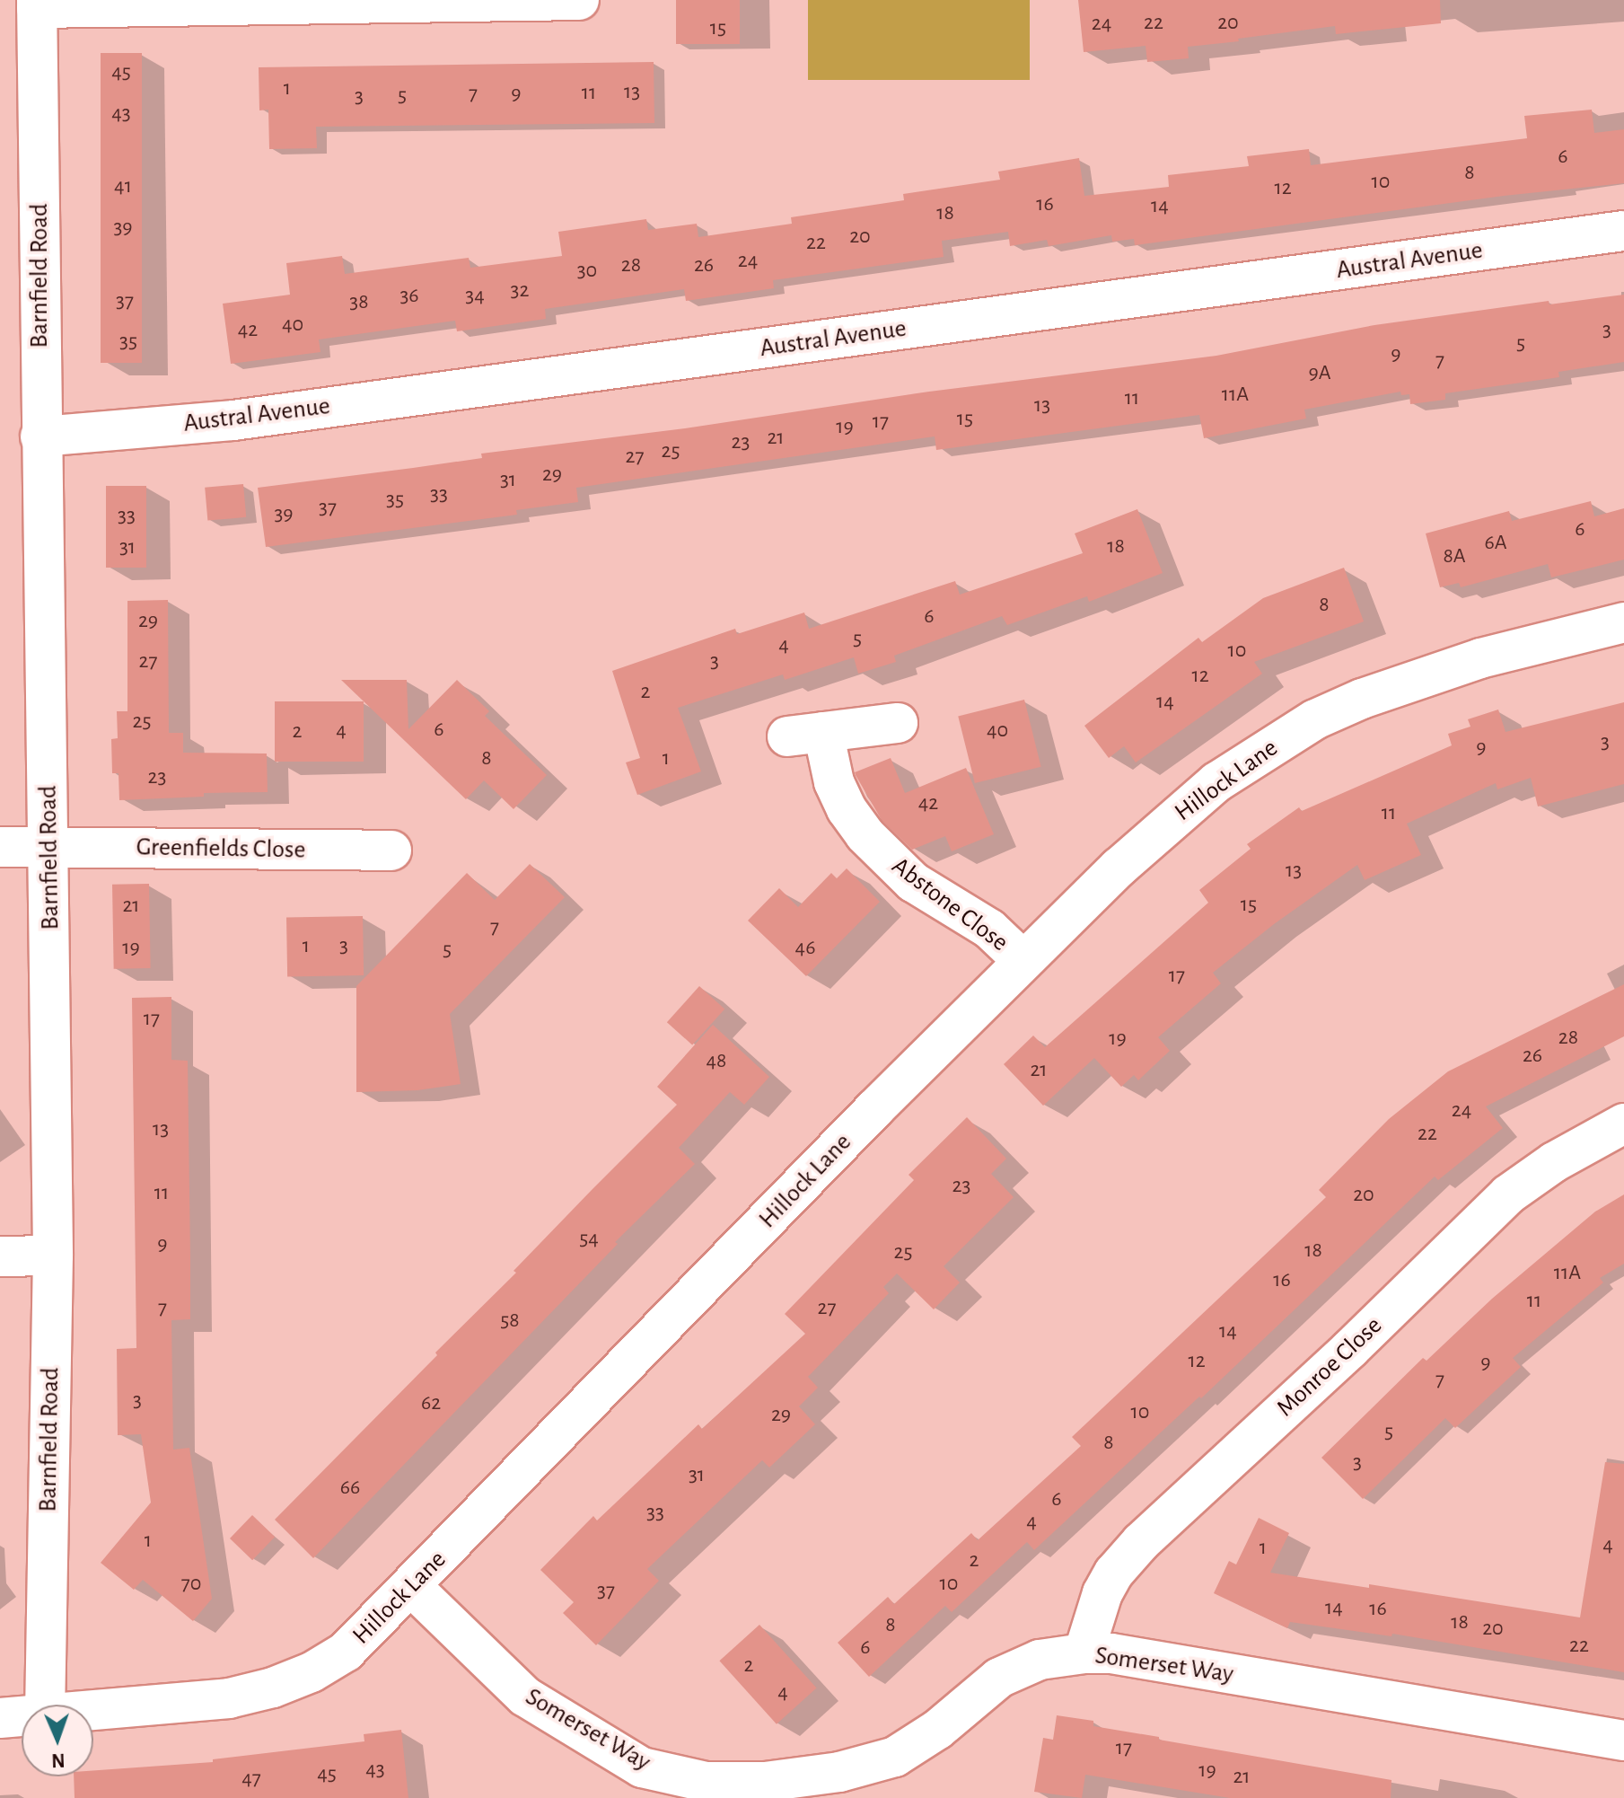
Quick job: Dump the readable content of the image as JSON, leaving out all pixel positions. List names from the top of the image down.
{
  "streets": {
    "street": [
      "Austral Avenue",
      "Barnfield Road",
      "Hillock Lane",
      "Greenfields Close",
      "Abstone Close",
      "Monroe Close",
      "Somerset Way"
    ]
  },
  "crossings": [
    ["Austral Avenue", "Barnfield Road"],
    ["Barnfield Road", "Greenfields Close"],
    ["Hillock Lane", "Abstone Close"],
    ["Hillock Lane", "Somerset Way"],
    ["Monroe Close", "Somerset Way"]
  ],
  "house_numbers": [
    "22",
    "20",
    "24",
    "15",
    "45",
    "1",
    "13",
    "11",
    "7",
    "9",
    "5",
    "3",
    "43",
    "6",
    "8",
    "10",
    "41",
    "12",
    "16",
    "14",
    "18",
    "39",
    "20",
    "22",
    "24",
    "28",
    "26",
    "30",
    "32",
    "36",
    "34",
    "37",
    "38",
    "40",
    "42",
    "3",
    "35",
    "5",
    "9",
    "7",
    "9A",
    "11A",
    "11",
    "13",
    "15",
    "17",
    "19",
    "21",
    "23",
    "25",
    "27",
    "29",
    "31",
    "33",
    "35",
    "37",
    "39",
    "33",
    "6",
    "6A",
    "18",
    "31",
    "8A",
    "8",
    "6",
    "29",
    "5",
    "4",
    "10",
    "27",
    "3",
    "12",
    "2",
    "14",
    "25",
    "6",
    "4",
    "40",
    "2",
    "3",
    "9",
    "8",
    "1",
    "23",
    "42",
    "11",
    "13",
    "15",
    "21",
    "7",
    "1",
    "3",
    "19",
    "46",
    "5",
    "17",
    "17",
    "28",
    "19",
    "26",
    "48",
    "21",
    "24",
    "13",
    "22",
    "23",
    "11",
    "20",
    "54",
    "9",
    "18",
    "25",
    "11A",
    "16",
    "11",
    "7",
    "27",
    "58",
    "14",
    "12",
    "9",
    "7",
    "3",
    "62",
    "10",
    "29",
    "5",
    "8",
    "3",
    "31",
    "66",
    "6",
    "33",
    "4",
    "1",
    "4",
    "1",
    "2",
    "70",
    "10",
    "37",
    "14",
    "16",
    "18",
    "8",
    "20",
    "22",
    "6",
    "2",
    "4",
    "17",
    "43",
    "19",
    "45",
    "21",
    "47"
  ],
  "north": "bottom"
}
